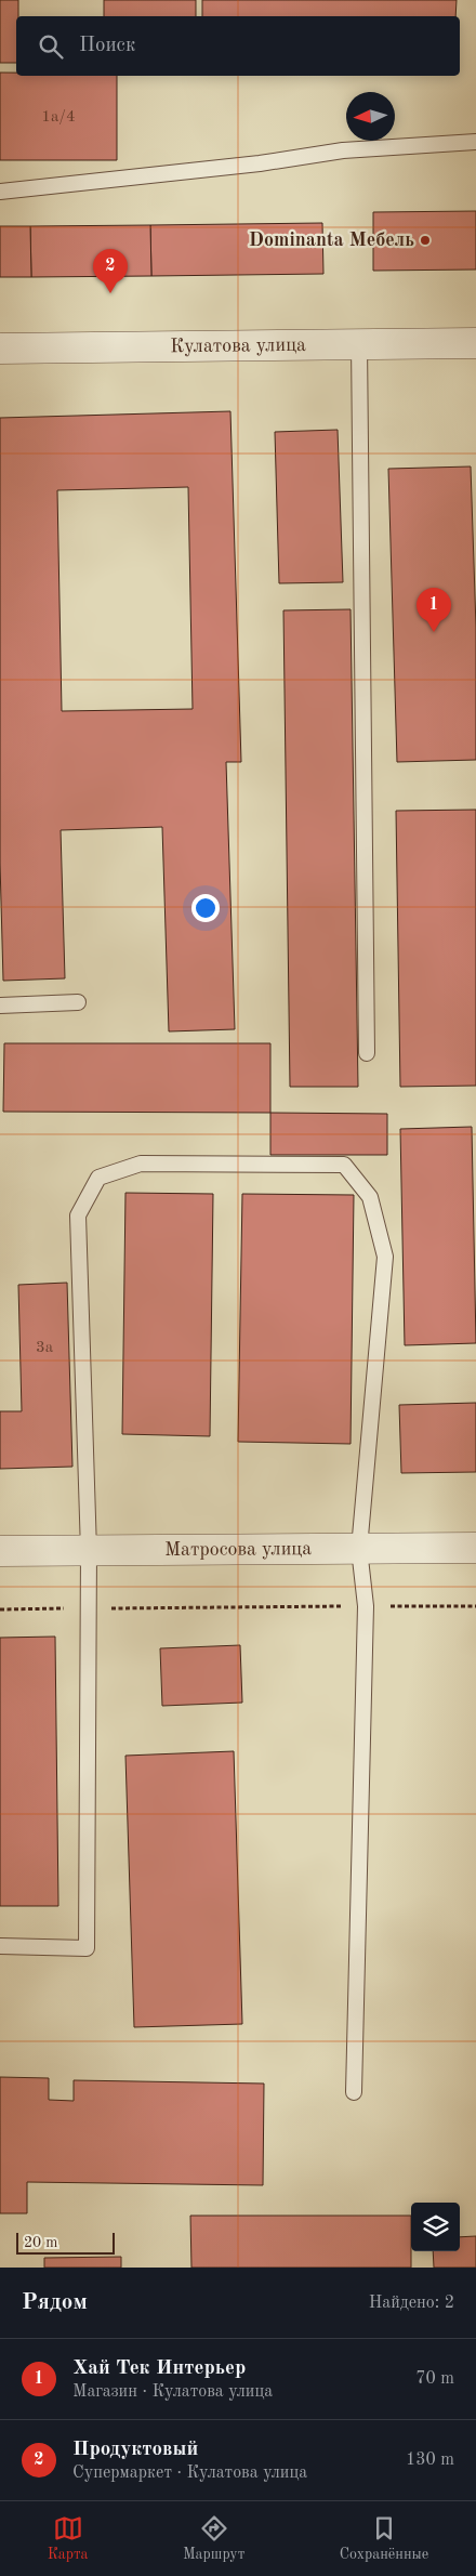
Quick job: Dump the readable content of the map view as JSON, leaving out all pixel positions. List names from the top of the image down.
{
  "streets": {
    "street": ["Кулатова улица", "Матросова улица"]
  },
  "places": ["Dominanta Мебель"],
  "house_numbers": ["1а/4", "3а"],
  "scale_bar": "20 m",
  "north": "left",
  "page": {
    "search": "Поиск",
    "pins": ["2", "1"],
    "scale": "20 m",
    "heading": ["Рядом", "Найдено: 2"],
    "list": [
      {
        "mark": "1",
        "name": "Хай Тек Интерьер",
        "note": "Магазин · Кулатова улица",
        "value": "70 m"
      },
      {
        "mark": "2",
        "name": "Продуктовый",
        "note": "Супермаркет · Кулатова улица",
        "value": "130 m"
      }
    ],
    "nav": ["Карта", "Маршрут", "Сохранённые"]
  }
}
